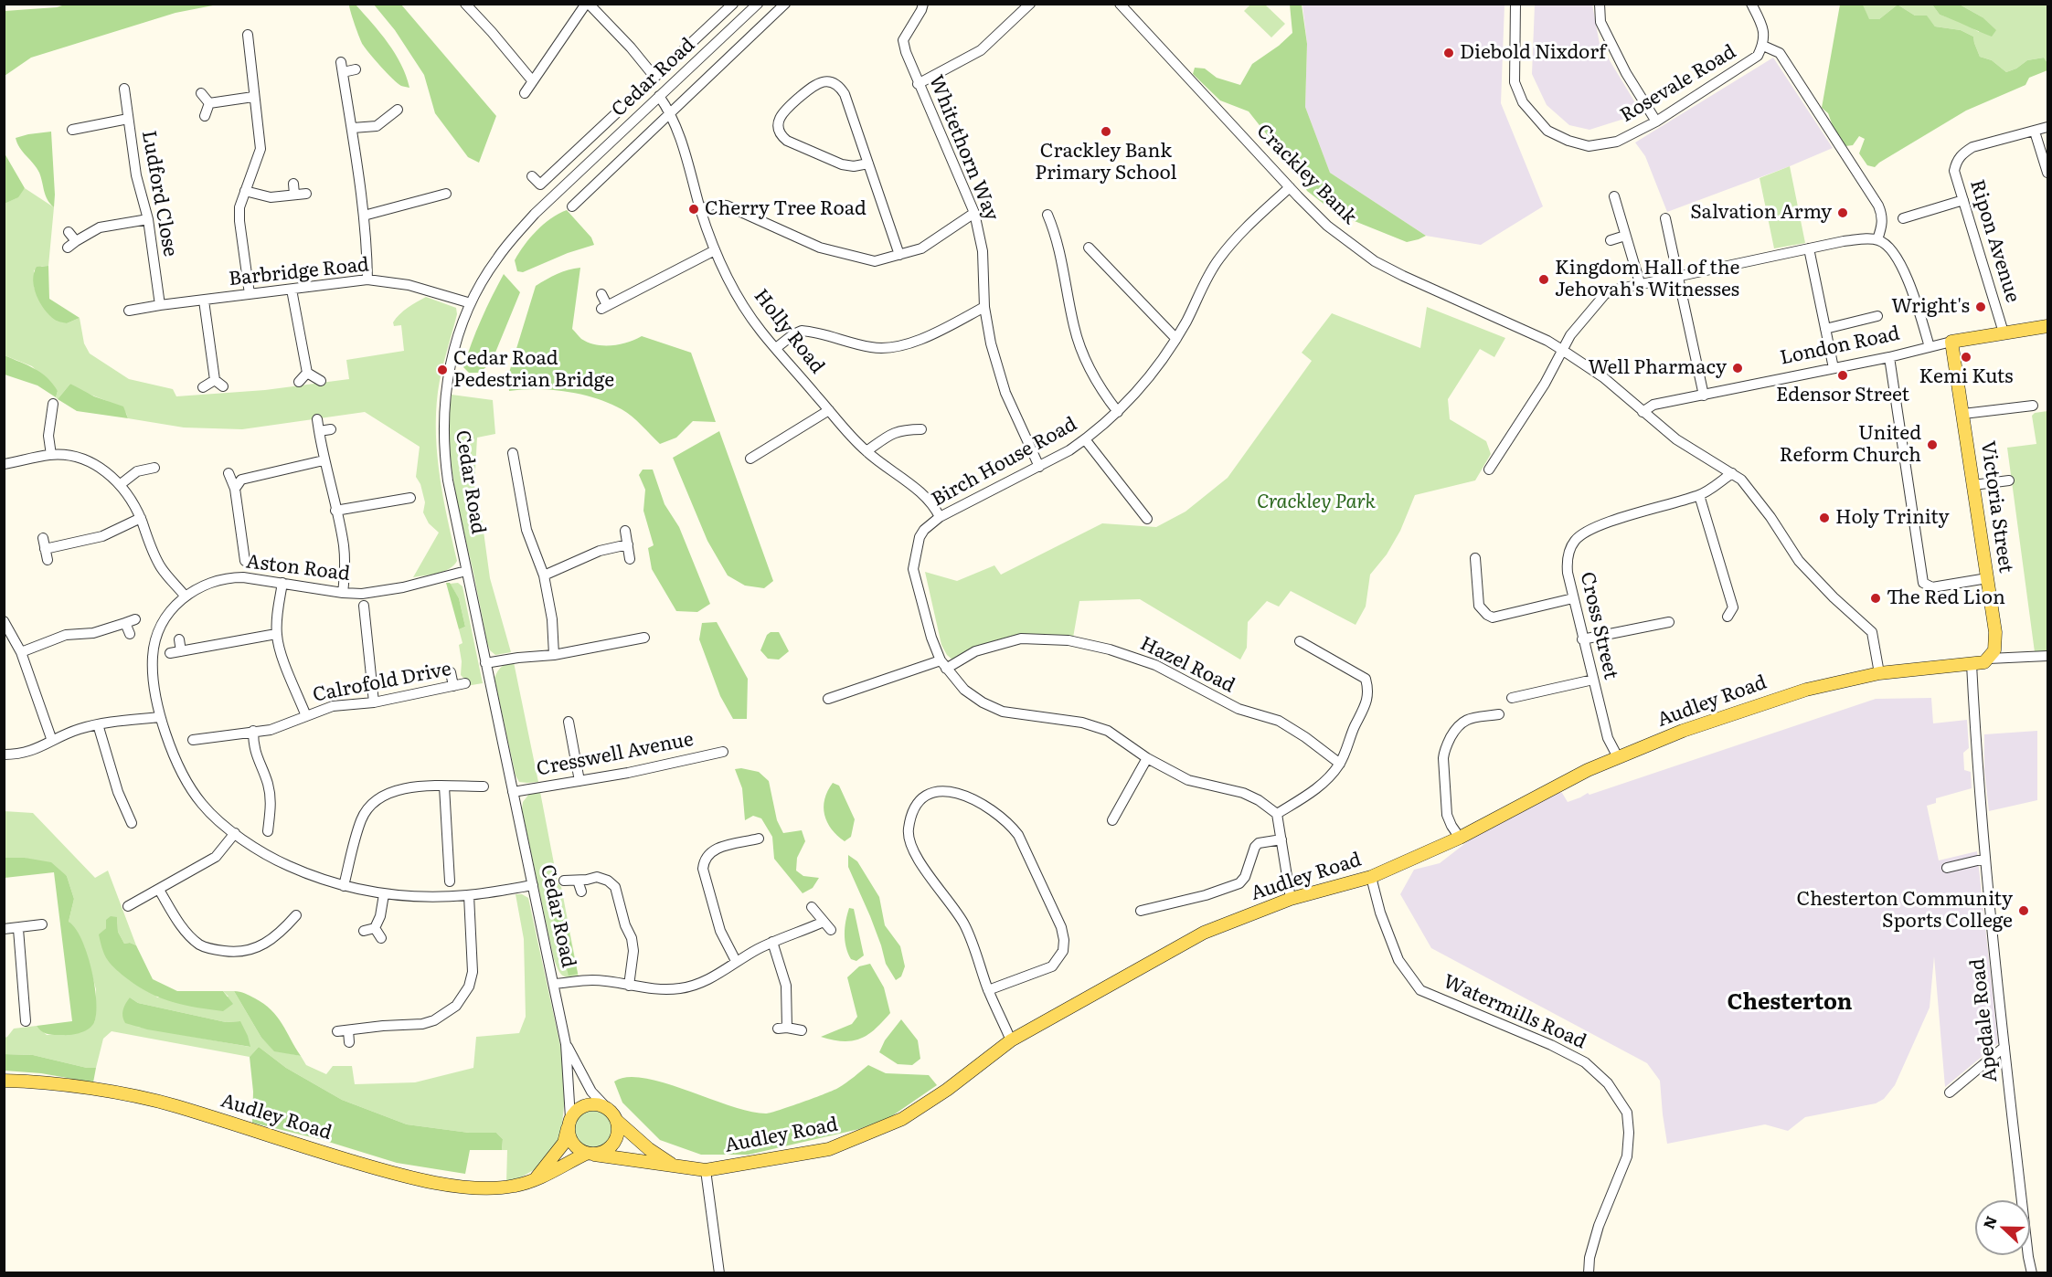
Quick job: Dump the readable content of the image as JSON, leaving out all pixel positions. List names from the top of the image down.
{
  "streets": {
    "main road": ["London Road", "Victoria Street", "Audley Road"],
    "street": [
      "Cedar Road",
      "Rosevale Road",
      "Whitethorn Way",
      "Crackley Bank",
      "Ludford Close",
      "Ripon Avenue",
      "Barbridge Road",
      "Holly Road",
      "Birch House Road",
      "Aston Road",
      "Cross Street",
      "Hazel Road",
      "Calrofold Drive",
      "Cresswell Avenue",
      "Watermills Road",
      "Apedale Road"
    ]
  },
  "crossings": [
    ["Cedar Road", "Barbridge Road"],
    ["Cedar Road", "Holly Road"],
    ["Cedar Road", "Aston Road"],
    ["Cedar Road", "Cresswell Avenue"],
    ["Whitethorn Way", "Birch House Road"],
    ["Crackley Bank", "London Road"],
    ["Crackley Bank", "Birch House Road"],
    ["Crackley Bank", "Cross Street"],
    ["Crackley Bank", "Audley Road"],
    ["Ludford Close", "Barbridge Road"],
    ["Ripon Avenue", "London Road"],
    ["Holly Road", "Birch House Road"],
    ["London Road", "Victoria Street"],
    ["Birch House Road", "Hazel Road"],
    ["Cross Street", "Audley Road"],
    ["Audley Road", "Watermills Road"],
    ["Audley Road", "Apedale Road"]
  ],
  "districts": ["Chesterton"],
  "parks": ["Crackley Park"],
  "places": [
    "Diebold Nixdorf",
    "Crackley Bank Primary School",
    "Cherry Tree Road",
    "Salvation Army",
    "Kingdom Hall of the Jehovah's Witnesses",
    "Wright's",
    "Kemi Kuts",
    "Well Pharmacy",
    "Cedar Road Pedestrian Bridge",
    "Edensor Street",
    "United Reform Church",
    "Holy Trinity",
    "The Red Lion",
    "Chesterton Community Sports College"
  ],
  "north": "left"
}
